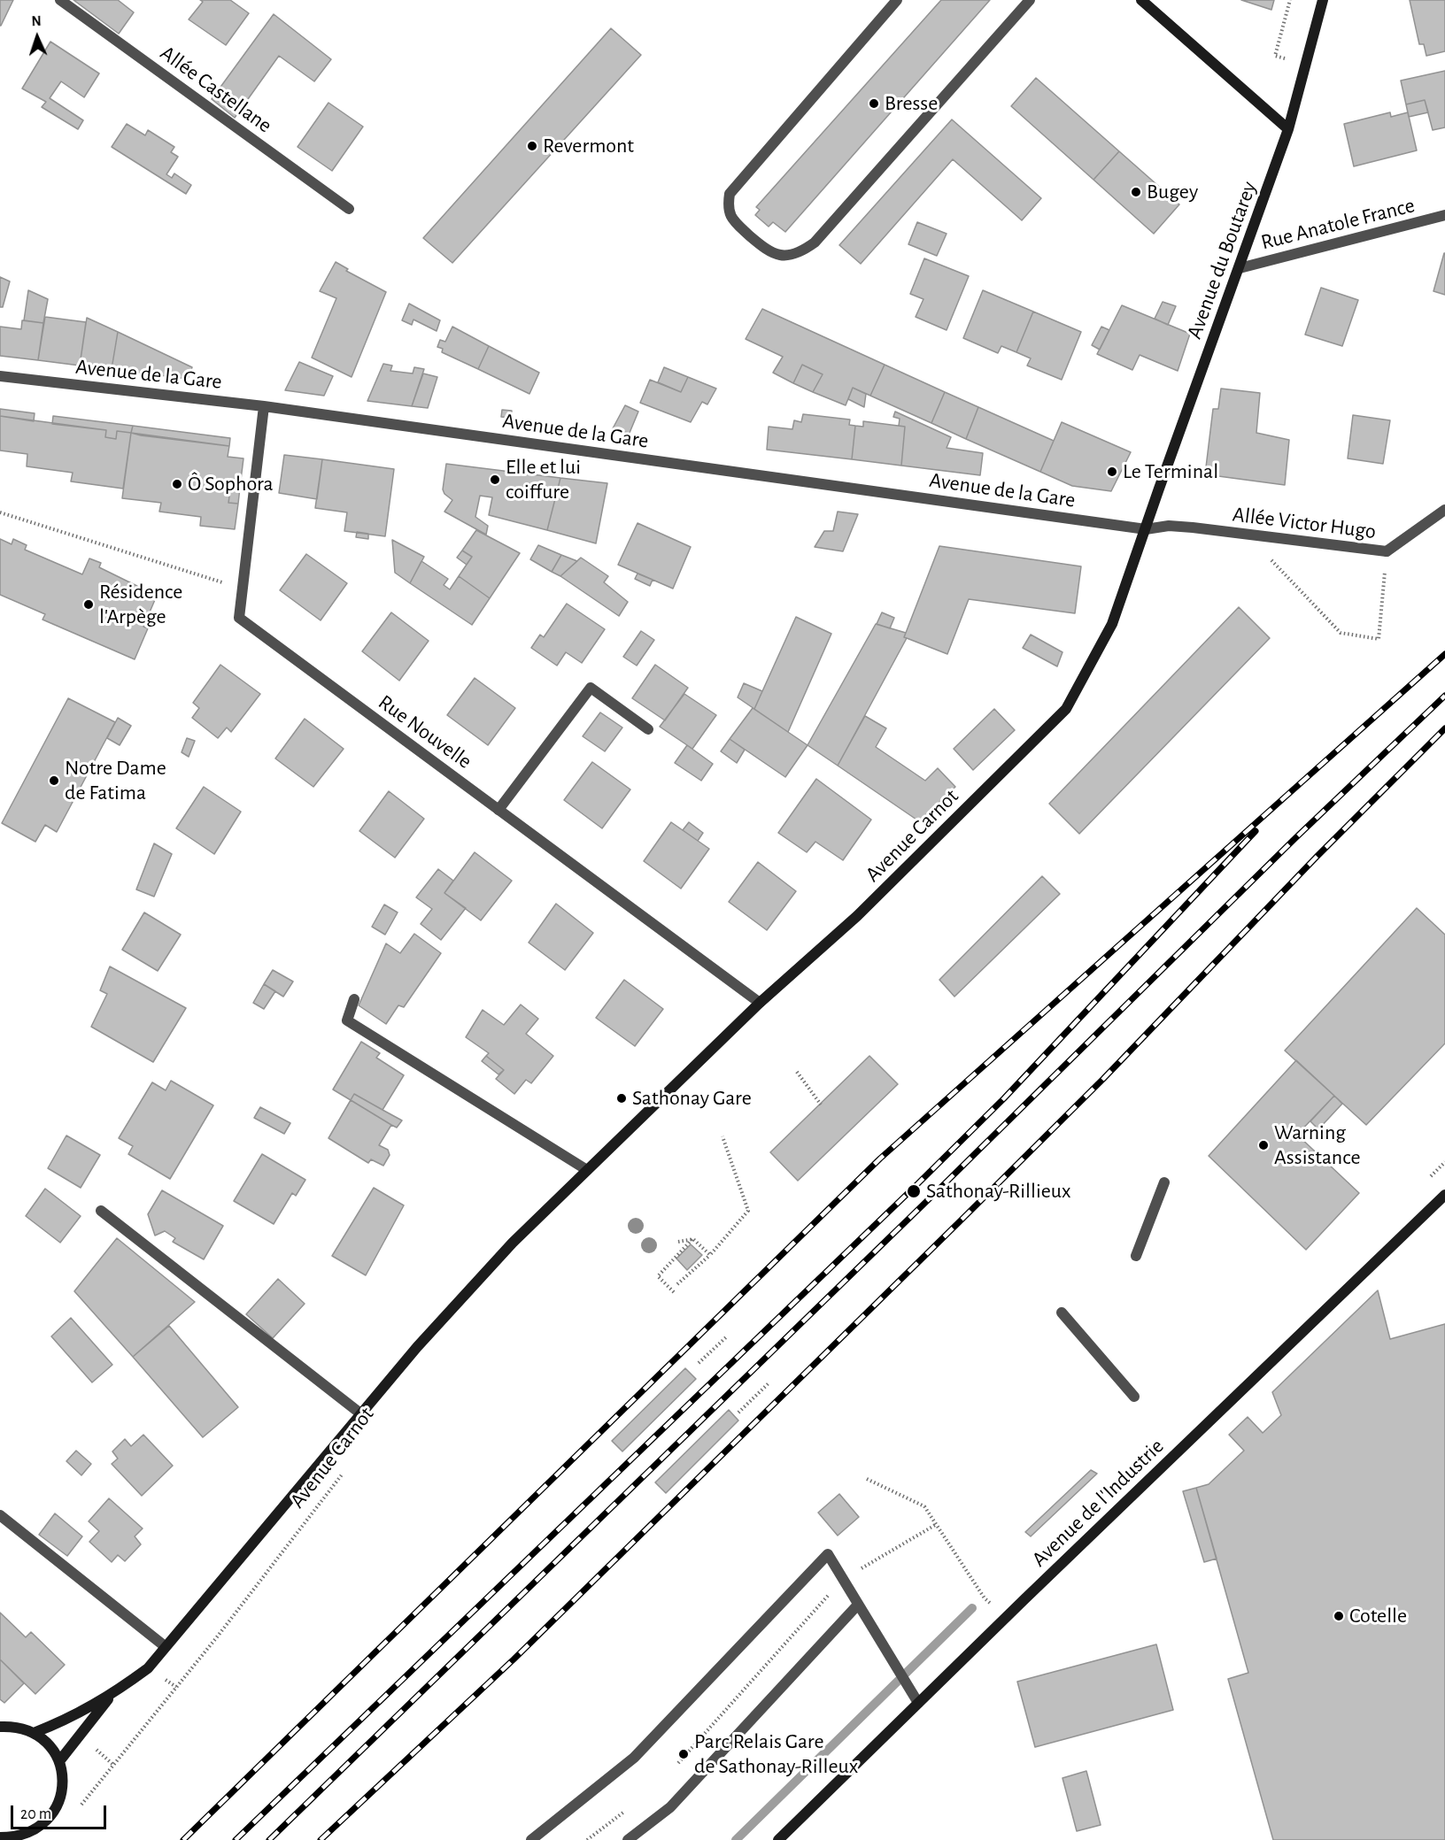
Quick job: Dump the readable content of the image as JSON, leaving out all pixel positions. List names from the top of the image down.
{
  "streets": {
    "street": [
      "Allée Castellane",
      "Rue Anatole France",
      "Avenue du Boutarey",
      "Avenue de la Gare",
      "Allée Victor Hugo",
      "Rue Nouvelle",
      "Avenue Carnot",
      "Avenue de l'Industrie"
    ]
  },
  "crossings": [
    ["Rue Anatole France", "Avenue du Boutarey"],
    ["Avenue du Boutarey", "Avenue de la Gare"],
    ["Avenue du Boutarey", "Allée Victor Hugo"],
    ["Avenue du Boutarey", "Avenue Carnot"],
    ["Avenue de la Gare", "Allée Victor Hugo"],
    ["Avenue de la Gare", "Rue Nouvelle"],
    ["Avenue de la Gare", "Avenue Carnot"],
    ["Allée Victor Hugo", "Avenue Carnot"],
    ["Rue Nouvelle", "Avenue Carnot"]
  ],
  "places": [
    "Bresse",
    "Revermont",
    "Bugey",
    "Le Terminal",
    "Elle et lui coiffure",
    "Ô Sophora",
    "Résidence l'Arpège",
    "Notre Dame de Fatima",
    "Sathonay Gare",
    "Warning Assistance",
    "Sathonay-Rillieux",
    "Cotelle",
    "Parc Relais Gare de Sathonay-Rilleux"
  ],
  "scale_bar": "20 m",
  "north": "top"
}
